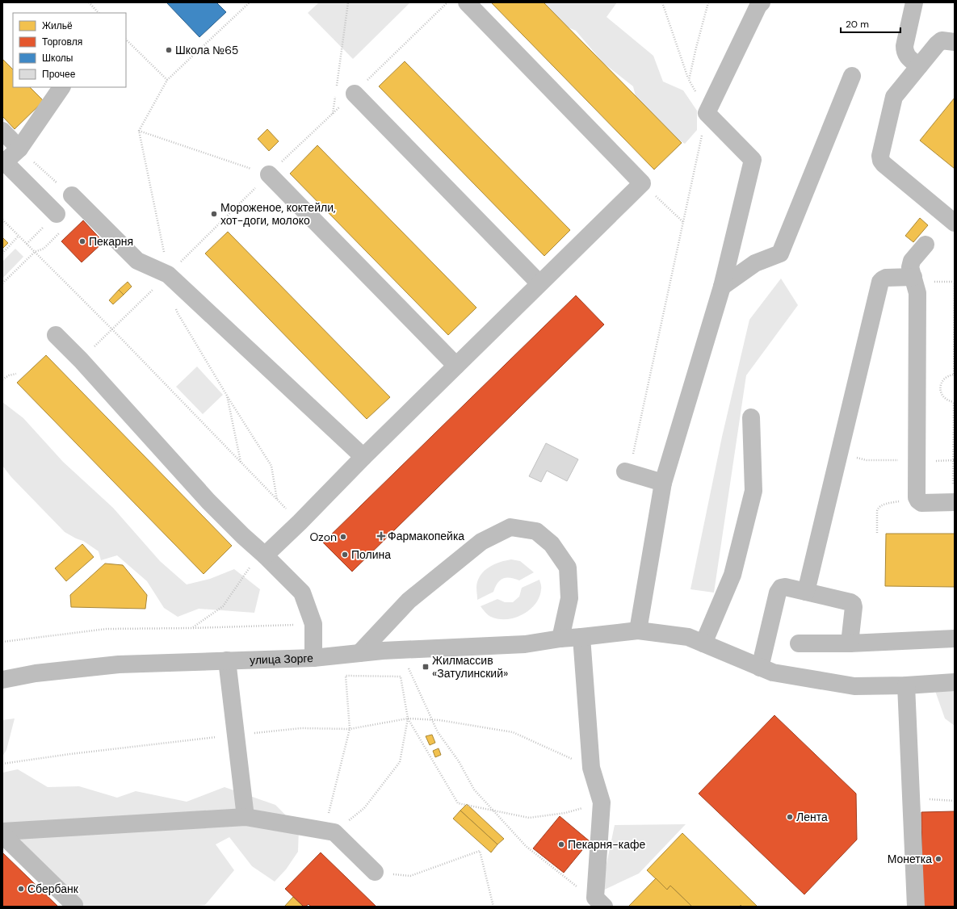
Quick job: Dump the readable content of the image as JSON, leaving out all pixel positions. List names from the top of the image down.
{
  "streets": {
    "street": ["улица Зорге"]
  },
  "places": {
    "other": [
      "Школа №65",
      "Мороженое, коктейли, хот-доги, молоко",
      "Пекарня",
      "Ozon",
      "Полина",
      "Лента",
      "Пекарня-кафе",
      "Монетка",
      "Сбербанк"
    ],
    "health": ["Фармакопейка"],
    "transit": ["Жилмассив «Затулинский»"]
  },
  "legend": [
    "Жильё",
    "Торговля",
    "Школы",
    "Прочее"
  ],
  "scale_bar": "20 m"
}
